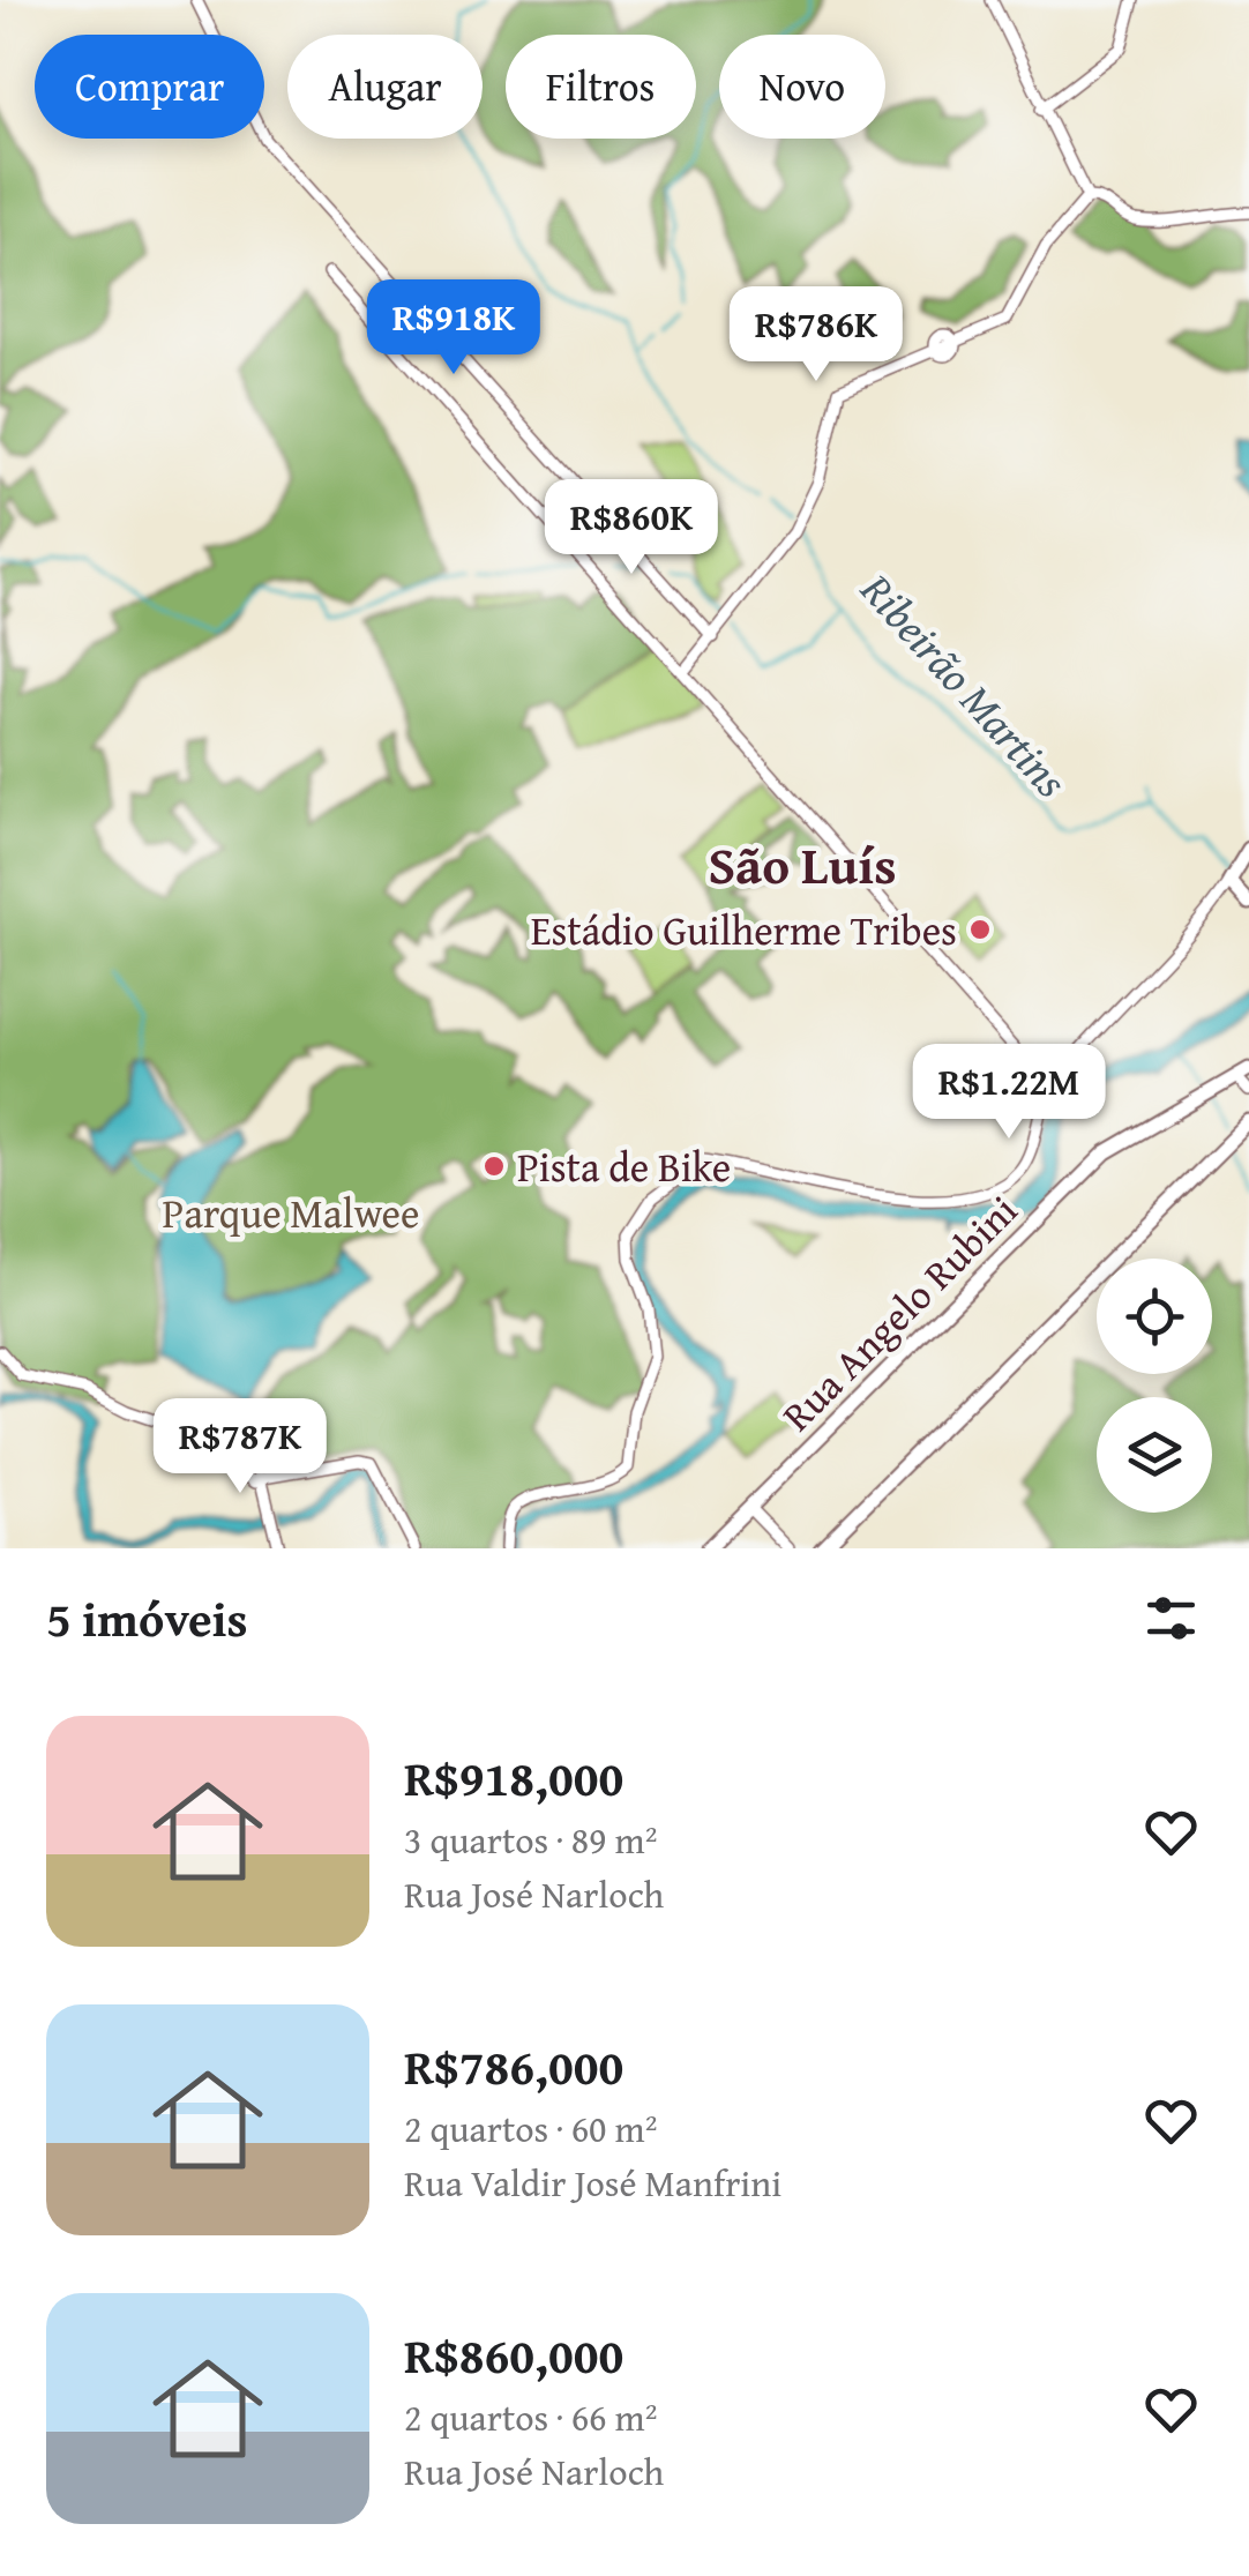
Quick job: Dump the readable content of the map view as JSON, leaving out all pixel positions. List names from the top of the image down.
{
  "streets": {
    "main road": ["Rua Angelo Rubini"]
  },
  "districts": ["São Luís"],
  "water": ["Ribeirão Martins"],
  "parks": ["Parque Malwee"],
  "places": ["Estádio Guilherme Tribes", "Pista de Bike"],
  "page": {
    "chip": [
      "Comprar",
      "Alugar",
      "Filtros",
      "Novo"
    ],
    "price": [
      "R$918K",
      "R$786K",
      "R$860K",
      "R$1.22M",
      "R$787K"
    ],
    "heading": "5 imóveis",
    "list": [
      {
        "name": "R$918,000",
        "note": "3 quartos · 89 m² · Rua José Narloch"
      },
      {
        "name": "R$786,000",
        "note": "2 quartos · 60 m² · Rua Valdir José Manfrini"
      },
      {
        "name": "R$860,000",
        "note": "2 quartos · 66 m² · Rua José Narloch"
      }
    ]
  }
}
